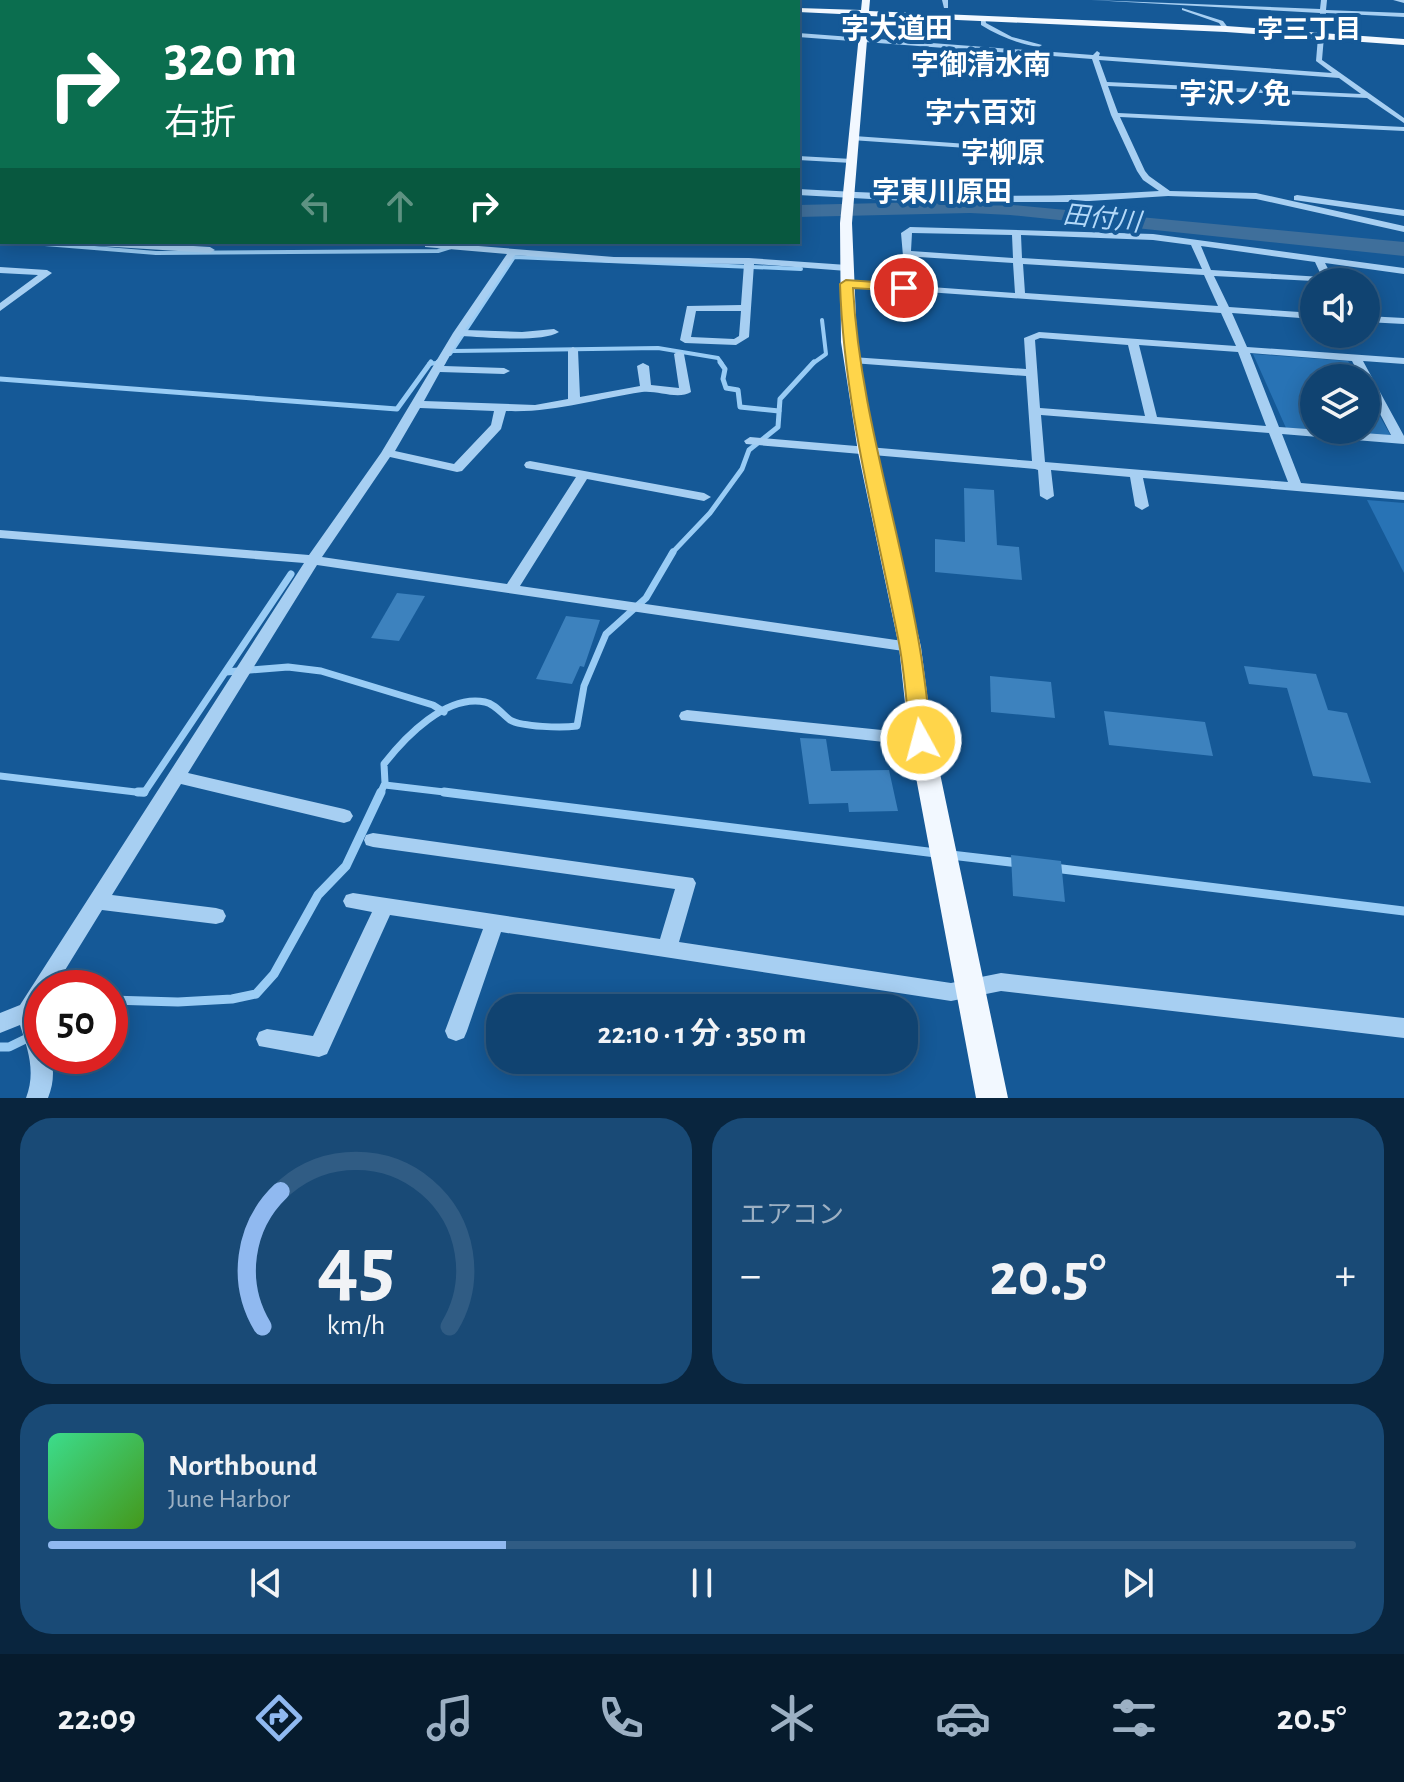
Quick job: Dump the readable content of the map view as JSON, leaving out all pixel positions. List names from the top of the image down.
{
  "districts": [
    "字大道田",
    "字三丁目",
    "字御清水南",
    "字沢ノ免",
    "字六百苅",
    "字柳原",
    "字東川原田"
  ],
  "water": ["田付川"],
  "page": {
    "turn": ["320 m", "右折"],
    "limit": "50",
    "trip": "22:10 · 1 分 · 350 m",
    "tile": "エアコン",
    "heat": ["−", "20.5°", "+"],
    "song": ["Northbound", "June Harbor"],
    "tabs": ["22:09", "20.5°"],
    "gauge": ["45", "km/h"]
  }
}
